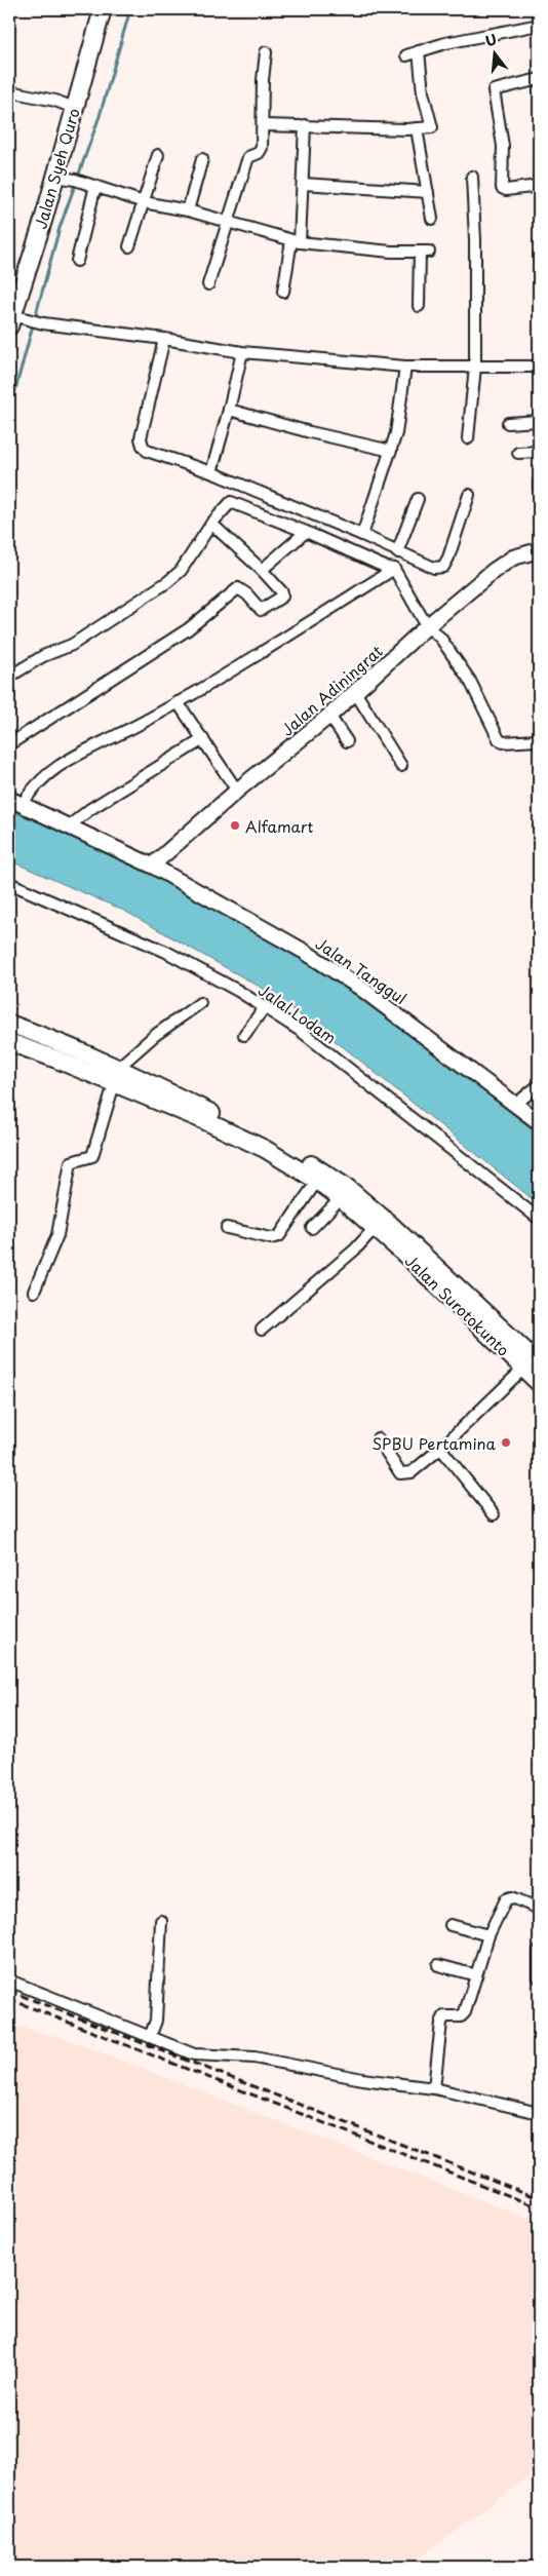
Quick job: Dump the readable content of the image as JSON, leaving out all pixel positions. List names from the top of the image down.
{
  "streets": {
    "main road": ["Jalan Syeh Quro", "Jalan Surotokunto"],
    "street": ["Jalan Adiningrat", "Jalan Tanggul", "Jalal Lodam"]
  },
  "crossings": [
    ["Jalan Adiningrat", "Jalan Tanggul"]
  ],
  "places": ["Alfamart", "SPBU Pertamina"],
  "north": "top"
}
